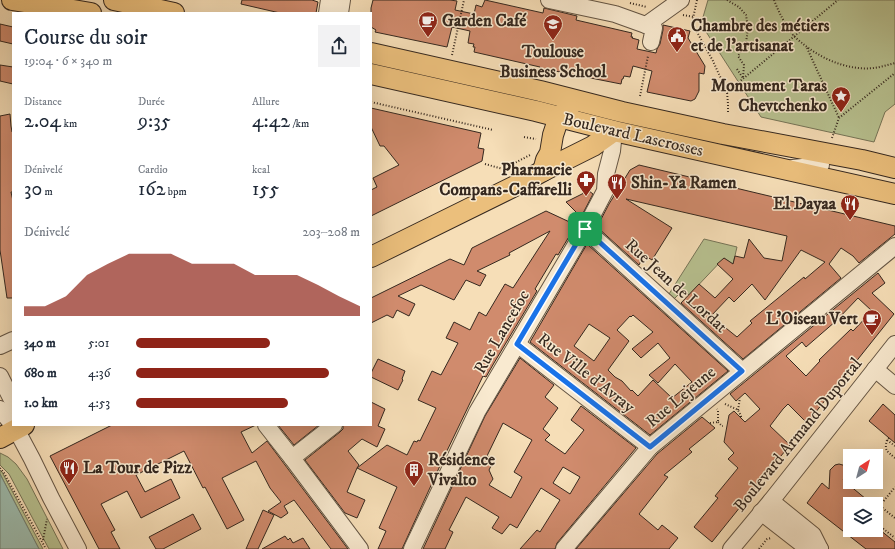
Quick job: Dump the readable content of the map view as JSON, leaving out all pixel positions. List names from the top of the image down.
{
  "streets": {
    "main road": ["Boulevard Lascrosses"],
    "street": [
      "Rue Jean de Lordat",
      "Rue Lancefoc",
      "Rue Ville d'Avray",
      "Rue Lejeune",
      "Boulevard Armand Duportal"
    ]
  },
  "crossings": [
    ["Boulevard Lascrosses", "Rue Lancefoc"],
    ["Rue Jean de Lordat", "Rue Lancefoc"],
    ["Rue Jean de Lordat", "Rue Lejeune"],
    ["Rue Lancefoc", "Rue Ville d'Avray"],
    ["Rue Ville d'Avray", "Rue Lejeune"]
  ],
  "places": {
    "cafe": ["Garden Café", "L'Oiseau Vert"],
    "school or university": ["Toulouse Business School"],
    "public building": ["Chambre des métiers et de l'artisanat"],
    "place": ["Monument Taras Chevtchenko"],
    "pharmacy": ["Pharmacie Compans-Caffarelli"],
    "restaurant": ["Shin-Ya Ramen", "El Dayaa", "La Tour de Pizz"],
    "building": ["Résidence Vivalto"]
  },
  "north": "top right",
  "page": {
    "heading": ["Course du soir", "19:04 · 6 × 340 m"],
    "stats": [
      ["Distance", "2.04 km"],
      ["Durée", "9:35"],
      ["Allure", "4:42 /km"],
      ["Dénivelé", "30 m"],
      ["Cardio", "162 bpm"],
      ["kcal", "155"]
    ],
    "chart": ["Dénivelé", "203–208 m"],
    "list": [
      {
        "name": "340 m",
        "note": "5:01"
      },
      {
        "name": "680 m",
        "note": "4:36"
      },
      {
        "name": "1.0 km",
        "note": "4:53"
      }
    ]
  }
}
